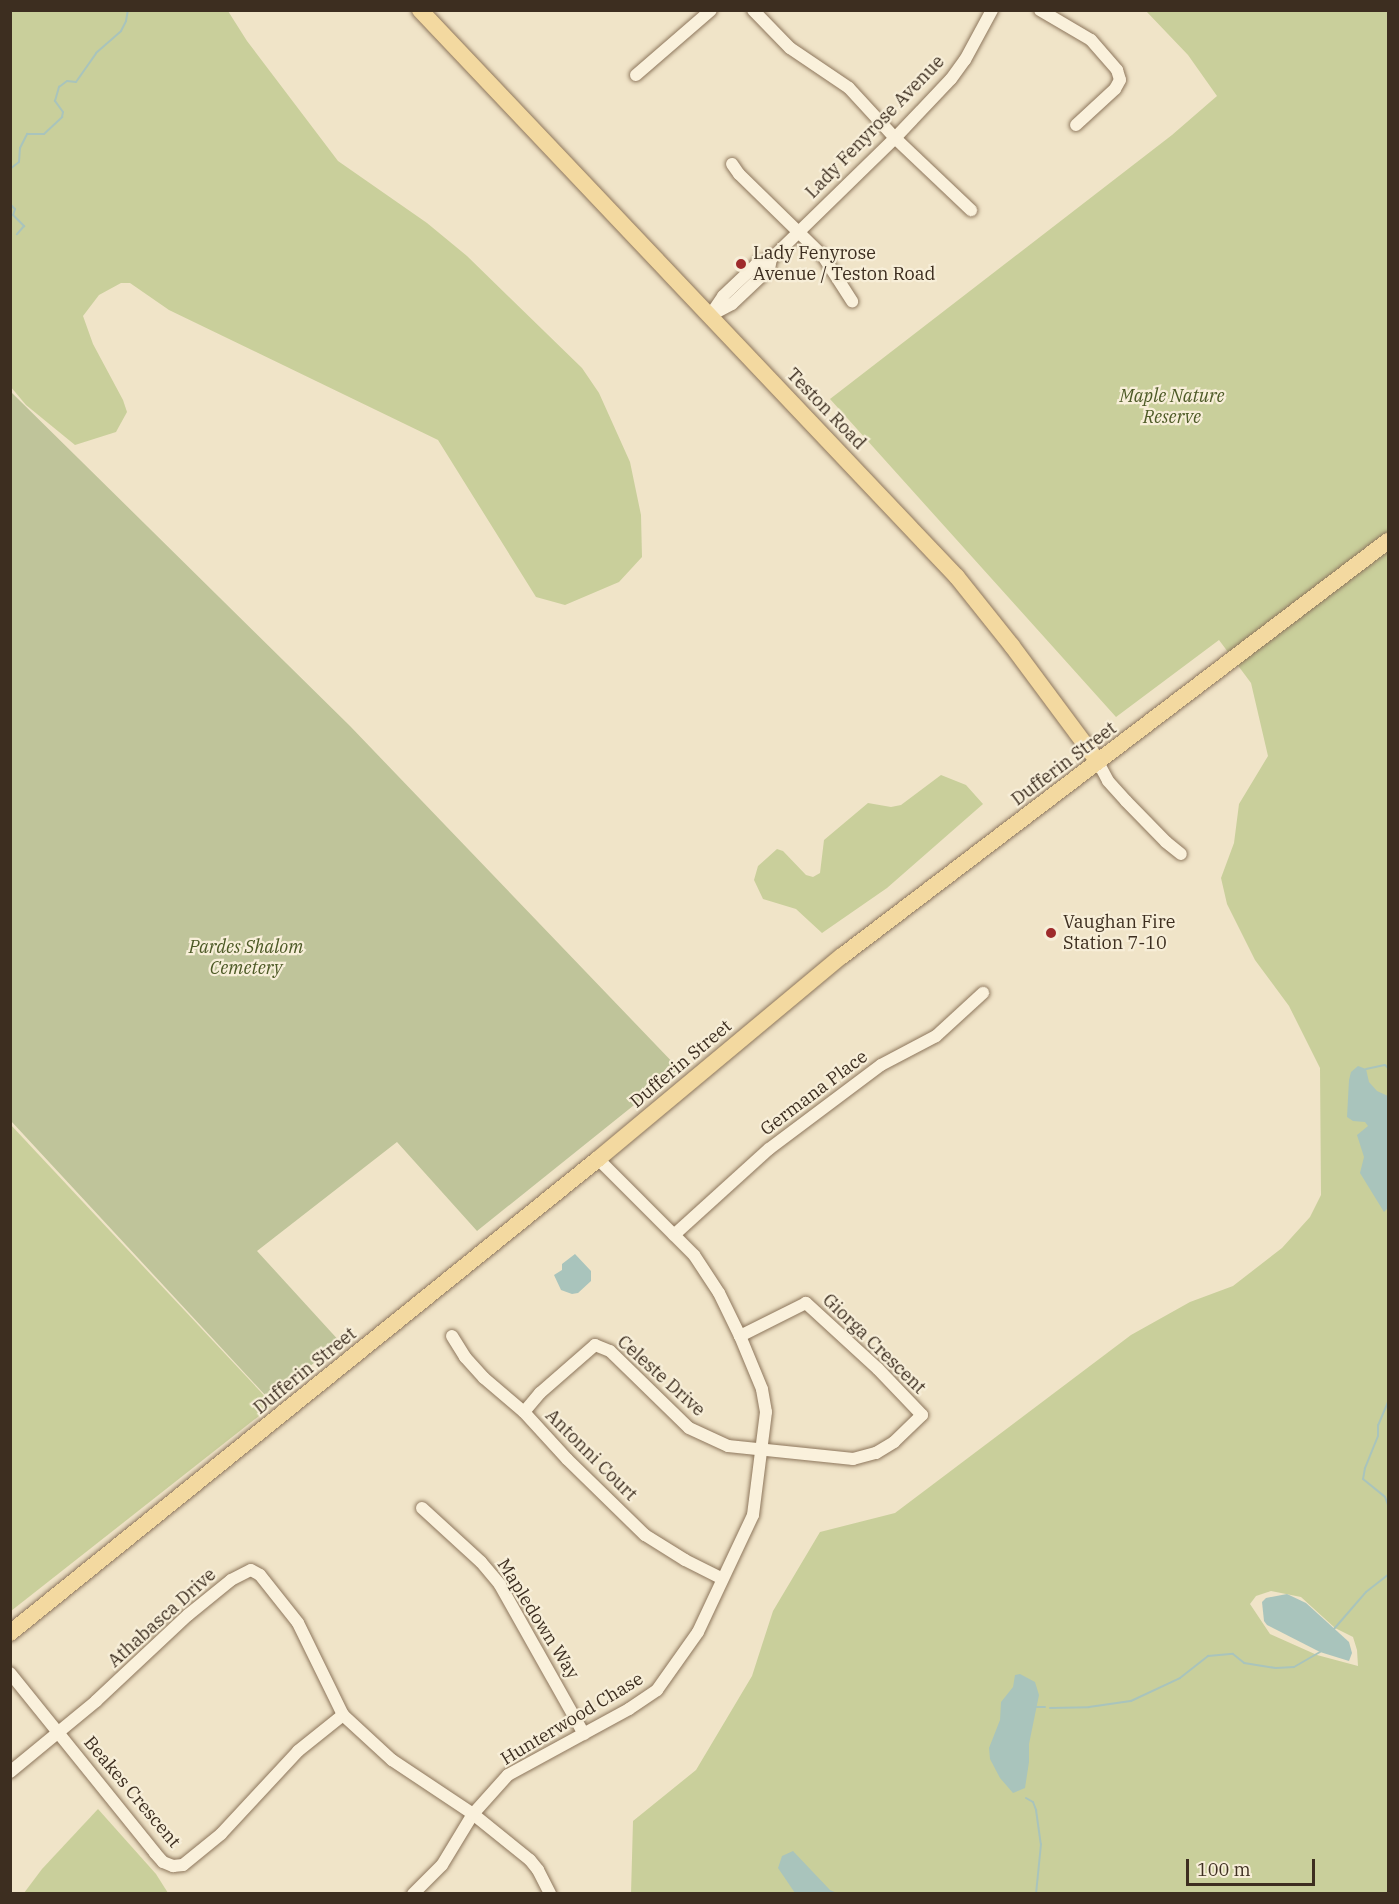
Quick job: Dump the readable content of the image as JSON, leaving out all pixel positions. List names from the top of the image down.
{
  "streets": {
    "main road": ["Teston Road", "Dufferin Street"],
    "street": [
      "Lady Fenyrose Avenue",
      "Germana Place",
      "Giorga Crescent",
      "Celeste Drive",
      "Antonni Court",
      "Athabasca Drive",
      "Mapledown Way",
      "Hunterwood Chase",
      "Beakes Crescent"
    ]
  },
  "crossings": [
    ["Lady Fenyrose Avenue", "Teston Road"],
    ["Teston Road", "Dufferin Street"],
    ["Dufferin Street", "Hunterwood Chase"],
    ["Germana Place", "Hunterwood Chase"],
    ["Giorga Crescent", "Celeste Drive"],
    ["Giorga Crescent", "Hunterwood Chase"],
    ["Celeste Drive", "Antonni Court"],
    ["Celeste Drive", "Hunterwood Chase"],
    ["Antonni Court", "Hunterwood Chase"],
    ["Athabasca Drive", "Hunterwood Chase"],
    ["Athabasca Drive", "Beakes Crescent"],
    ["Mapledown Way", "Hunterwood Chase"]
  ],
  "parks": ["Maple Nature Reserve", "Pardes Shalom Cemetery"],
  "places": ["Lady Fenyrose Avenue / Teston Road", "Vaughan Fire Station 7-10"],
  "scale_bar": "100 m"
}
